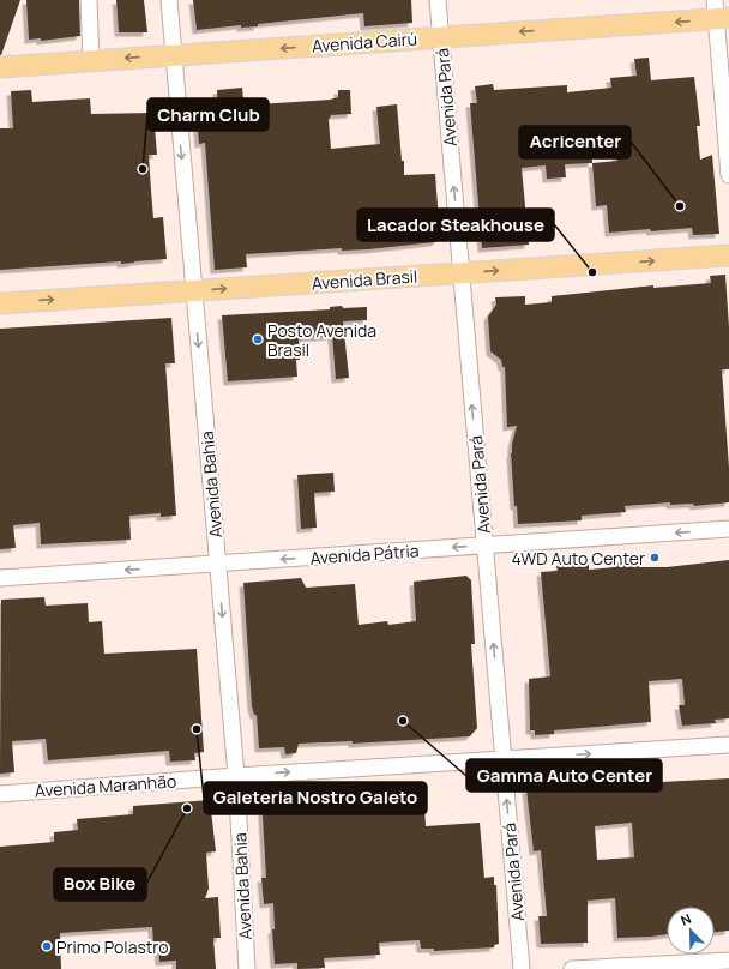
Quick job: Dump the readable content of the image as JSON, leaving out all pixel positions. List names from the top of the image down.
{
  "streets": {
    "main road": ["Avenida Cairú", "Avenida Brasil"],
    "street": [
      "Avenida Pará",
      "Avenida Bahia",
      "Avenida Pátria",
      "Avenida Maranhão"
    ]
  },
  "crossings": [
    ["Avenida Cairú", "Avenida Pará"],
    ["Avenida Cairú", "Avenida Bahia"],
    ["Avenida Pará", "Avenida Brasil"],
    ["Avenida Pará", "Avenida Pátria"],
    ["Avenida Pará", "Avenida Maranhão"],
    ["Avenida Brasil", "Avenida Bahia"],
    ["Avenida Bahia", "Avenida Pátria"],
    ["Avenida Bahia", "Avenida Maranhão"]
  ],
  "one_way": [
    "Avenida Cairú",
    "Avenida Pará",
    "Avenida Brasil",
    "Avenida Bahia",
    "Avenida Pátria",
    "Avenida Maranhão"
  ],
  "places": [
    "Charm Club",
    "Acricenter",
    "Lacador Steakhouse",
    "Posto Avenida Brasil",
    "4WD Auto Center",
    "Gamma Auto Center",
    "Galeteria Nostro Galeto",
    "Box Bike",
    "Primo Polastro"
  ],
  "north": "top left"
}
